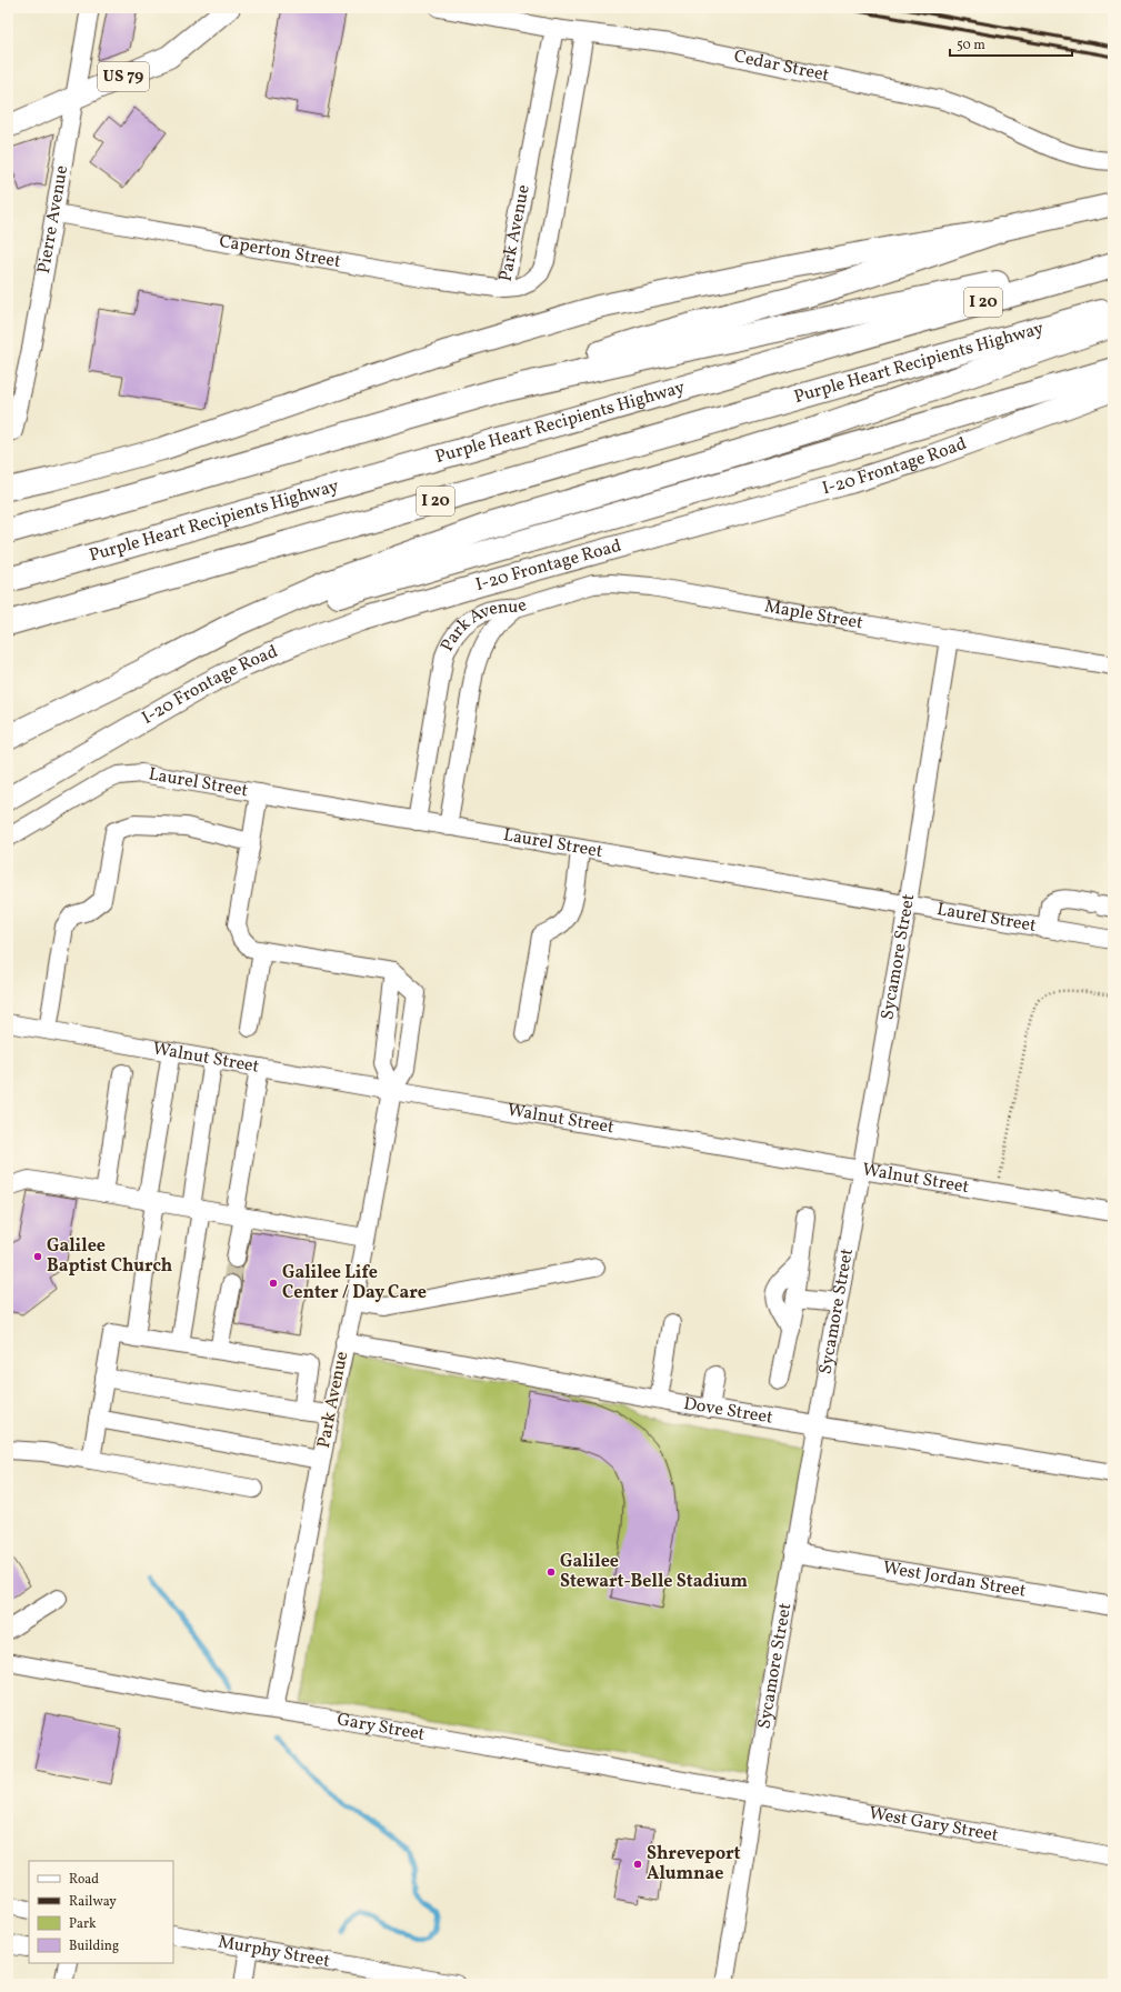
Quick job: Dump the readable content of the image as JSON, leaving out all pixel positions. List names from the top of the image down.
{
  "streets": {
    "highway": ["I 20", "Purple Heart Recipients Highway"],
    "main road": ["US 79", "I-20 Frontage Road"],
    "street": [
      "Cedar Street",
      "Pierre Avenue",
      "Park Avenue",
      "Caperton Street",
      "Maple Street",
      "Laurel Street",
      "Sycamore Street",
      "Walnut Street",
      "Dove Street",
      "West Jordan Street",
      "Gary Street",
      "West Gary Street",
      "Murphy Street"
    ]
  },
  "crossings": [
    ["Cedar Street", "Park Avenue"],
    ["US 79", "Pierre Avenue"],
    ["Pierre Avenue", "Caperton Street"],
    ["Park Avenue", "Caperton Street"],
    ["Park Avenue", "Maple Street"],
    ["Park Avenue", "Laurel Street"],
    ["Park Avenue", "Walnut Street"],
    ["Park Avenue", "Dove Street"],
    ["Park Avenue", "Gary Street"],
    ["Maple Street", "Sycamore Street"],
    ["Laurel Street", "Sycamore Street"],
    ["Sycamore Street", "Walnut Street"],
    ["Sycamore Street", "Dove Street"],
    ["Sycamore Street", "West Jordan Street"],
    ["Sycamore Street", "Gary Street"],
    ["Sycamore Street", "West Gary Street"],
    ["Gary Street", "West Gary Street"]
  ],
  "places": [
    "Galilee Baptist Church",
    "Galilee Life Center / Day Care",
    "Galilee Stewart-Belle Stadium",
    "Shreveport Alumnae"
  ],
  "legend": [
    "Road",
    "Railway",
    "Park",
    "Building"
  ],
  "scale_bar": "50 m"
}
